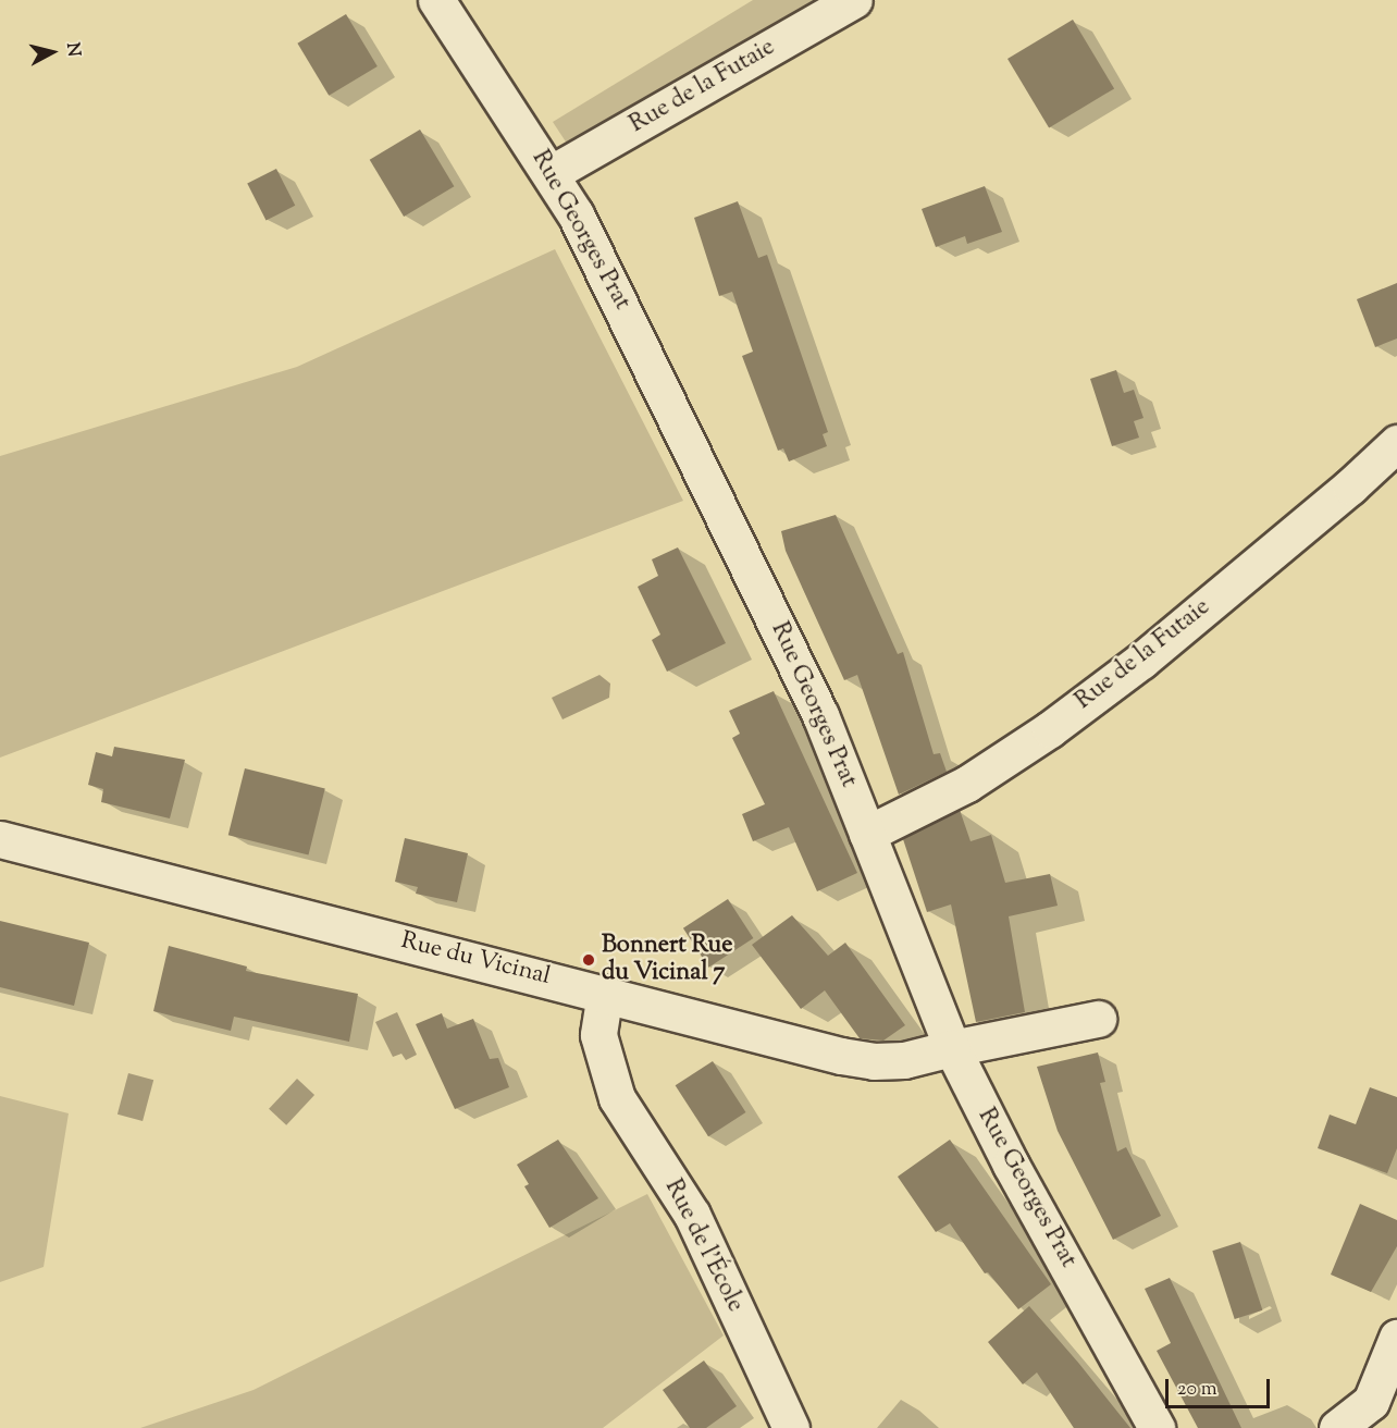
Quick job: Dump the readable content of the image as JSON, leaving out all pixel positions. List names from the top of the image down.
{
  "streets": {
    "street": [
      "Rue de la Futaie",
      "Rue Georges Prat",
      "Rue du Vicinal",
      "Rue de l'École"
    ]
  },
  "crossings": [
    ["Rue de la Futaie", "Rue Georges Prat"],
    ["Rue Georges Prat", "Rue du Vicinal"],
    ["Rue du Vicinal", "Rue de l'École"]
  ],
  "places": ["Bonnert Rue du Vicinal 7"],
  "scale_bar": "20 m",
  "north": "right"
}
